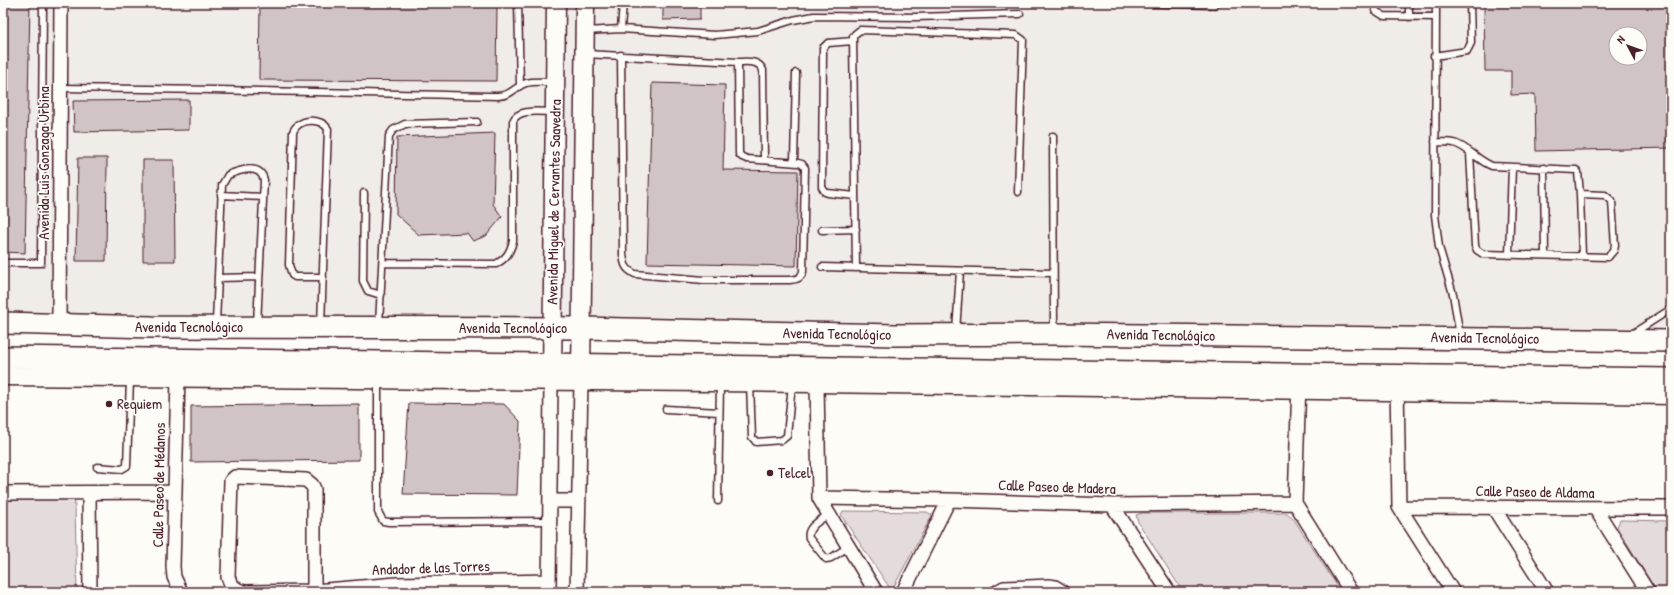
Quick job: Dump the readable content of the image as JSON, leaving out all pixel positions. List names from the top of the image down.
{
  "streets": {
    "main road": ["Avenida Tecnológico"],
    "street": [
      "Avenida Luis Gonzaga Urbina",
      "Avenida Miguel de Cervantes Saavedra",
      "Calle Paseo de Médanos",
      "Calle Paseo de Madera",
      "Calle Paseo de Aldama",
      "Andador de las Torres"
    ]
  },
  "crossings": [
    ["Avenida Luis Gonzaga Urbina", "Avenida Tecnológico"],
    ["Avenida Miguel de Cervantes Saavedra", "Avenida Tecnológico"],
    ["Avenida Miguel de Cervantes Saavedra", "Andador de las Torres"]
  ],
  "places": ["Requiem", "Telcel"],
  "north": "top left"
}
